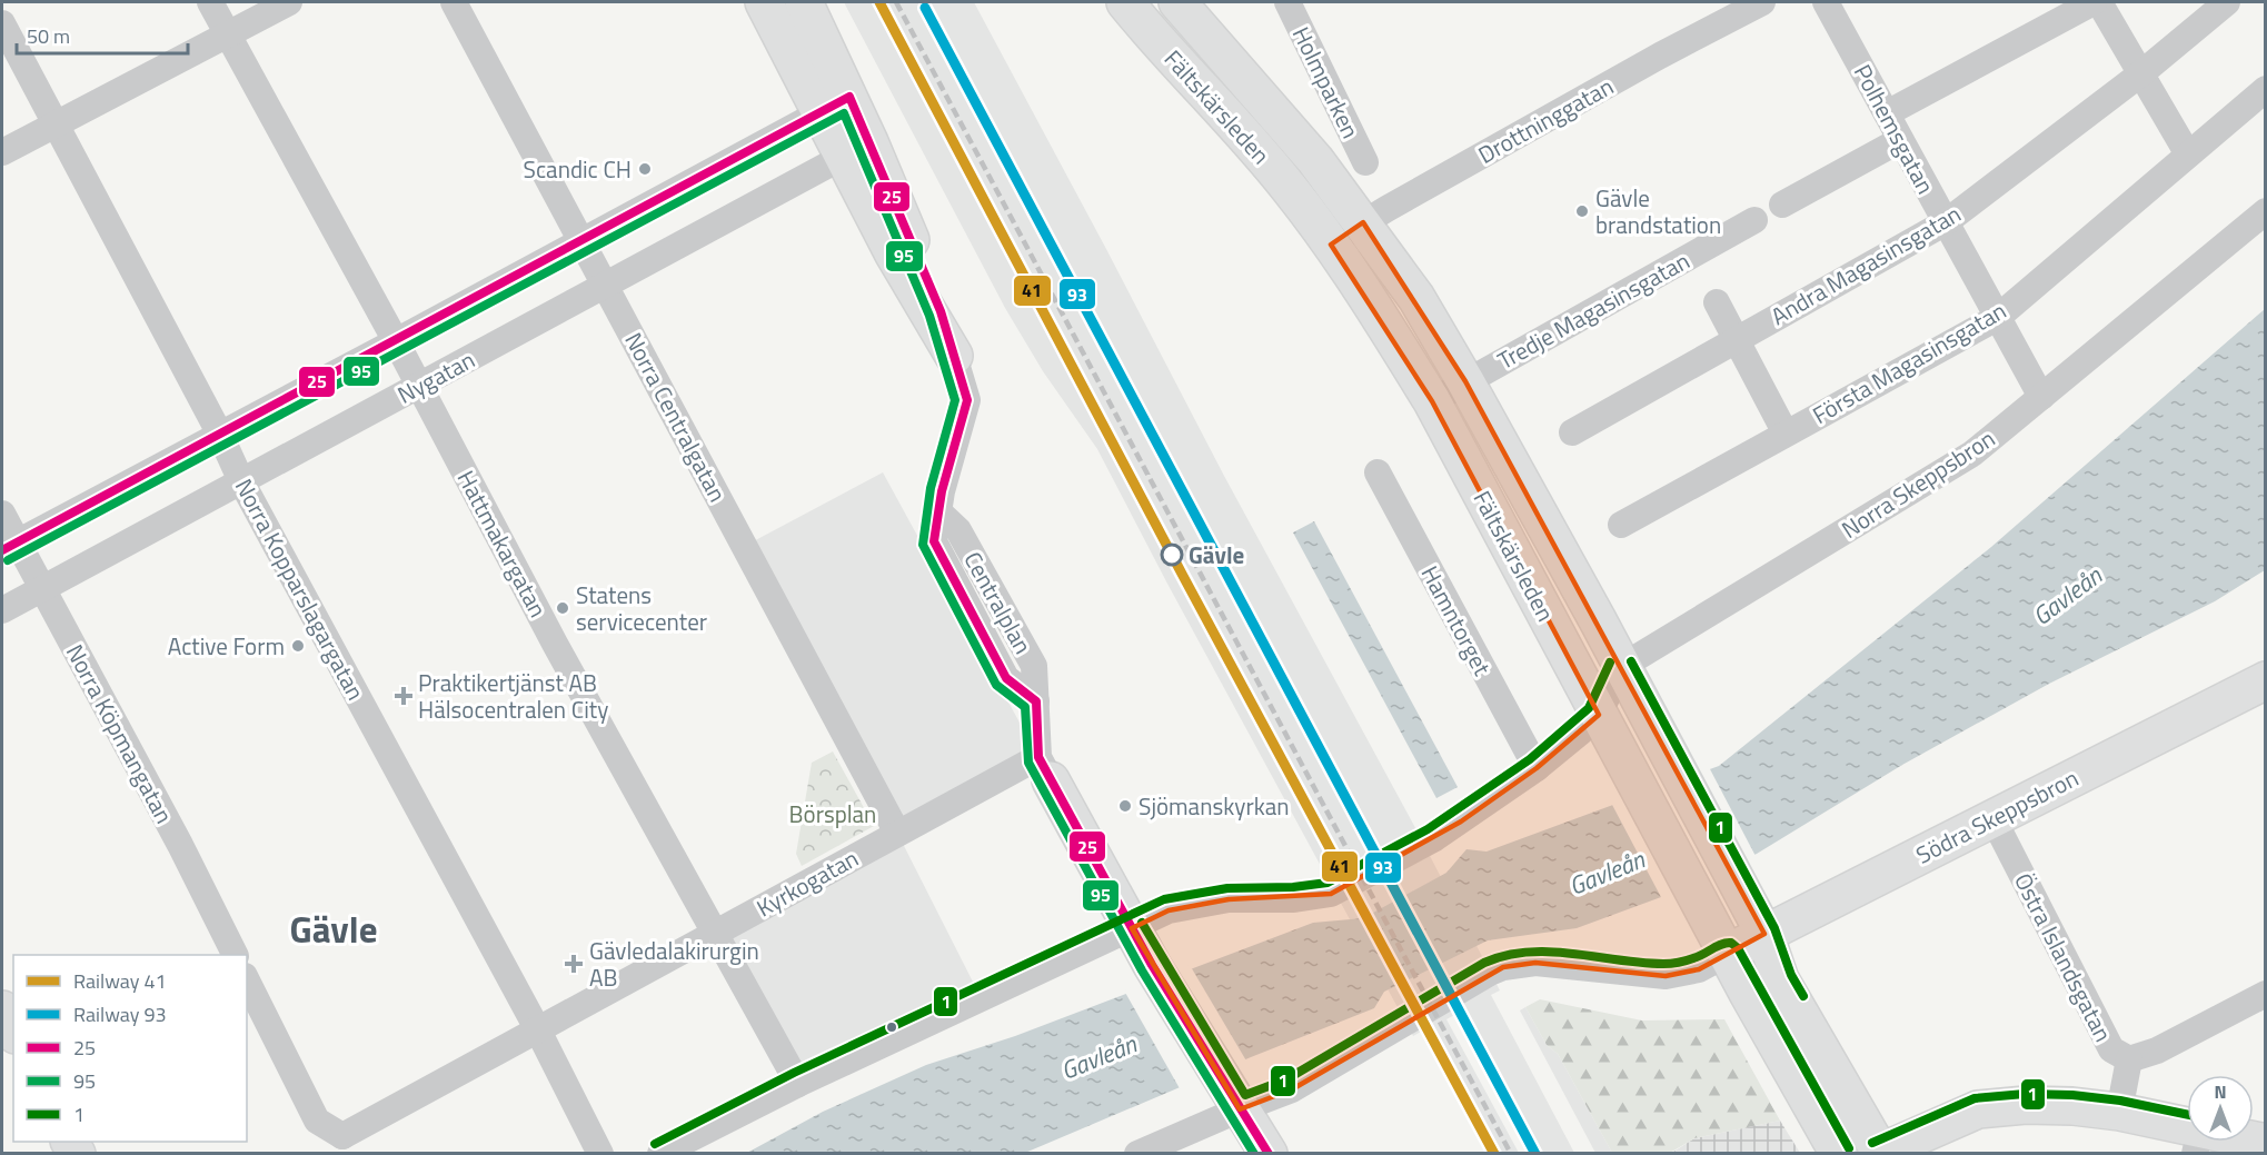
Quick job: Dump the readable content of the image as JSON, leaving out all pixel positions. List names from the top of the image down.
{
  "streets": {
    "main road": ["Fältskärsleden", "Södra Skeppsbron"],
    "street": [
      "Holmparken",
      "Drottninggatan",
      "Polhemsgatan",
      "Andra Magasinsgatan",
      "Tredje Magasinsgatan",
      "Första Magasinsgatan",
      "Nygatan",
      "Norra Centralgatan",
      "Norra Skeppsbron",
      "Hattmakargatan",
      "Norra Kopparslagargatan",
      "Centralplan",
      "Hamntorget",
      "Norra Köpmangatan",
      "Kyrkogatan",
      "Östra Islandsgatan"
    ]
  },
  "crossings": [
    ["Fältskärsleden", "Drottninggatan"],
    ["Fältskärsleden", "Tredje Magasinsgatan"],
    ["Fältskärsleden", "Norra Skeppsbron"],
    ["Fältskärsleden", "Södra Skeppsbron"],
    ["Polhemsgatan", "Andra Magasinsgatan"],
    ["Polhemsgatan", "Första Magasinsgatan"],
    ["Polhemsgatan", "Norra Skeppsbron"],
    ["Nygatan", "Norra Centralgatan"],
    ["Nygatan", "Hattmakargatan"],
    ["Nygatan", "Norra Kopparslagargatan"],
    ["Nygatan", "Norra Köpmangatan"],
    ["Norra Centralgatan", "Kyrkogatan"],
    ["Hattmakargatan", "Kyrkogatan"],
    ["Norra Kopparslagargatan", "Kyrkogatan"],
    ["Centralplan", "Kyrkogatan"],
    ["Södra Skeppsbron", "Östra Islandsgatan"]
  ],
  "districts": ["Gävle"],
  "water": ["Gavleån"],
  "parks": ["Börsplan"],
  "places": {
    "other": [
      "Scandic CH",
      "Gävle brandstation",
      "Gävle",
      "Statens servicecenter",
      "Active Form",
      "Sjömanskyrkan"
    ],
    "health": ["Praktikertjänst AB Hälsocentralen City", "Gävledalakirurgin AB"]
  },
  "lines": [
    "rail line 41",
    "rail line 93",
    "transit line 25",
    "transit line 95",
    "transit line 1"
  ],
  "legend": [
    "Railway 41",
    "Railway 93",
    "25",
    "95",
    "1"
  ],
  "scale_bar": "50 m",
  "north": "top"
}
